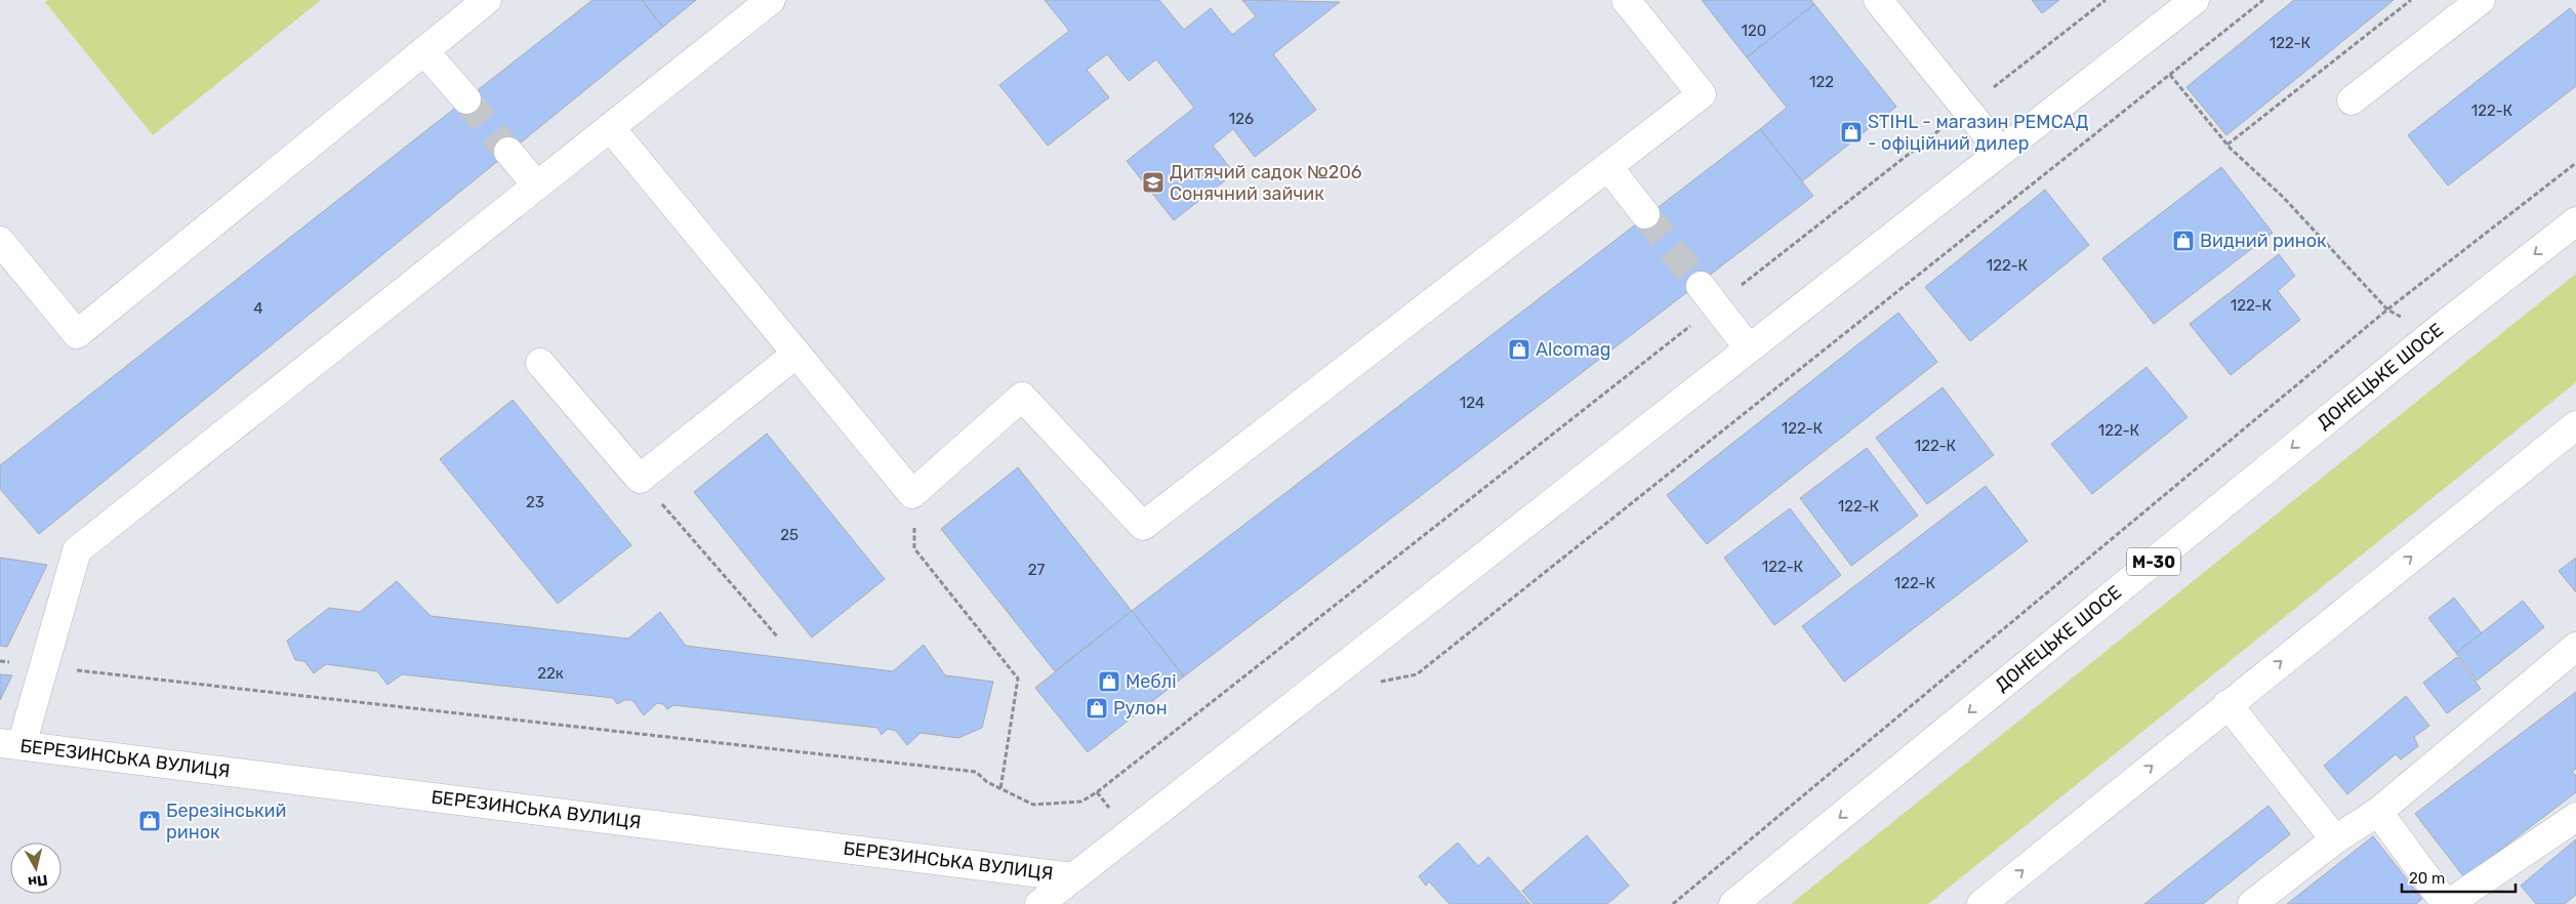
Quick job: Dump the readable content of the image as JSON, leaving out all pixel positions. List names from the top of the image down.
{
  "streets": {
    "main road": ["ДОНЕЦЬКЕ ШОСЕ", "М-30", "БЕРЕЗИНСЬКА ВУЛИЦЯ"]
  },
  "places": {
    "shop": [
      "STIHL - магазин РЕМСАД - офіційний дилер",
      "Видний ринок",
      "Alcomag",
      "Меблі",
      "Рулон",
      "Березінський ринок"
    ],
    "school or university": ["Дитячий садок №206 Сонячний зайчик"]
  },
  "house_numbers": [
    "120",
    "122-К",
    "122",
    "122-К",
    "126",
    "122-К",
    "122-К",
    "4",
    "124",
    "122-К",
    "122-К",
    "122-К",
    "23",
    "122-К",
    "25",
    "122-К",
    "27",
    "122-К",
    "22к"
  ],
  "scale_bar": "20 m",
  "north": "bottom"
}
